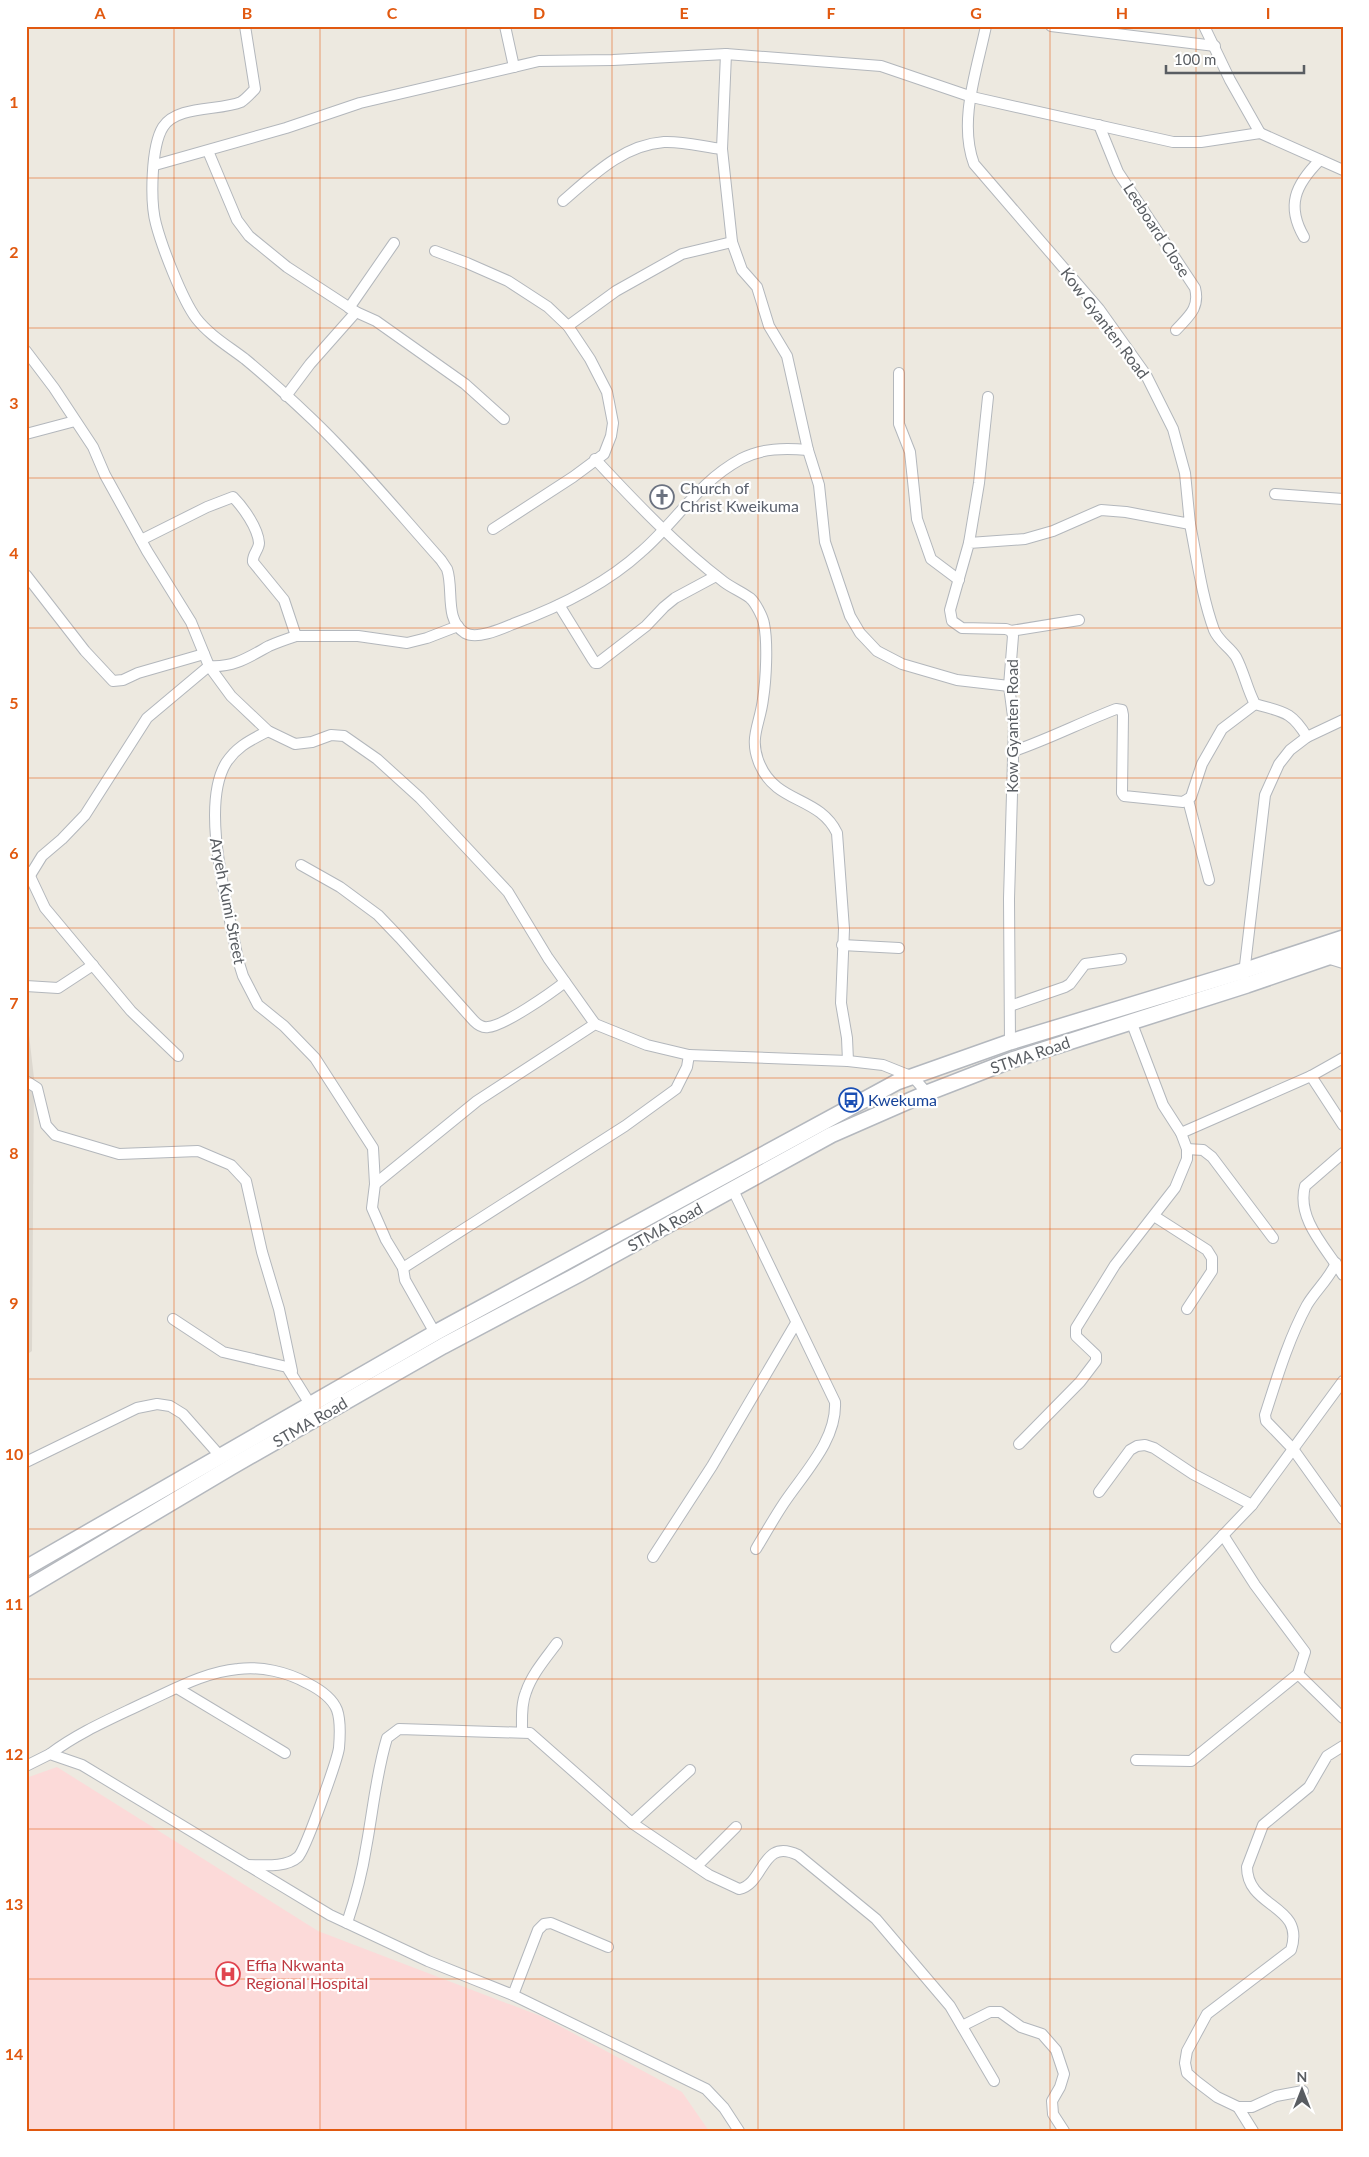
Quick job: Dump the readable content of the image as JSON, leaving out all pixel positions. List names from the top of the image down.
{
  "streets": {
    "main road": ["STMA Road"],
    "street": ["Leeboard Close", "Kow Gyanten Road", "Aryeh Kumi Street"]
  },
  "crossings": [
    ["Kow Gyanten Road", "STMA Road"],
    ["Aryeh Kumi Street", "STMA Road"]
  ],
  "places": {
    "church": ["Church of Christ Kweikuma"],
    "bus stop": ["Kwekuma"],
    "hospital": ["Effia Nkwanta Regional Hospital"]
  },
  "scale_bar": "100 m",
  "north": "top",
  "grid": {
    "columns": [
      "A",
      "B",
      "C",
      "D",
      "E",
      "F",
      "G",
      "H",
      "I"
    ],
    "rows": [
      "1",
      "2",
      "3",
      "4",
      "5",
      "6",
      "7",
      "8",
      "9",
      "10",
      "11",
      "12",
      "13",
      "14"
    ]
  }
}
